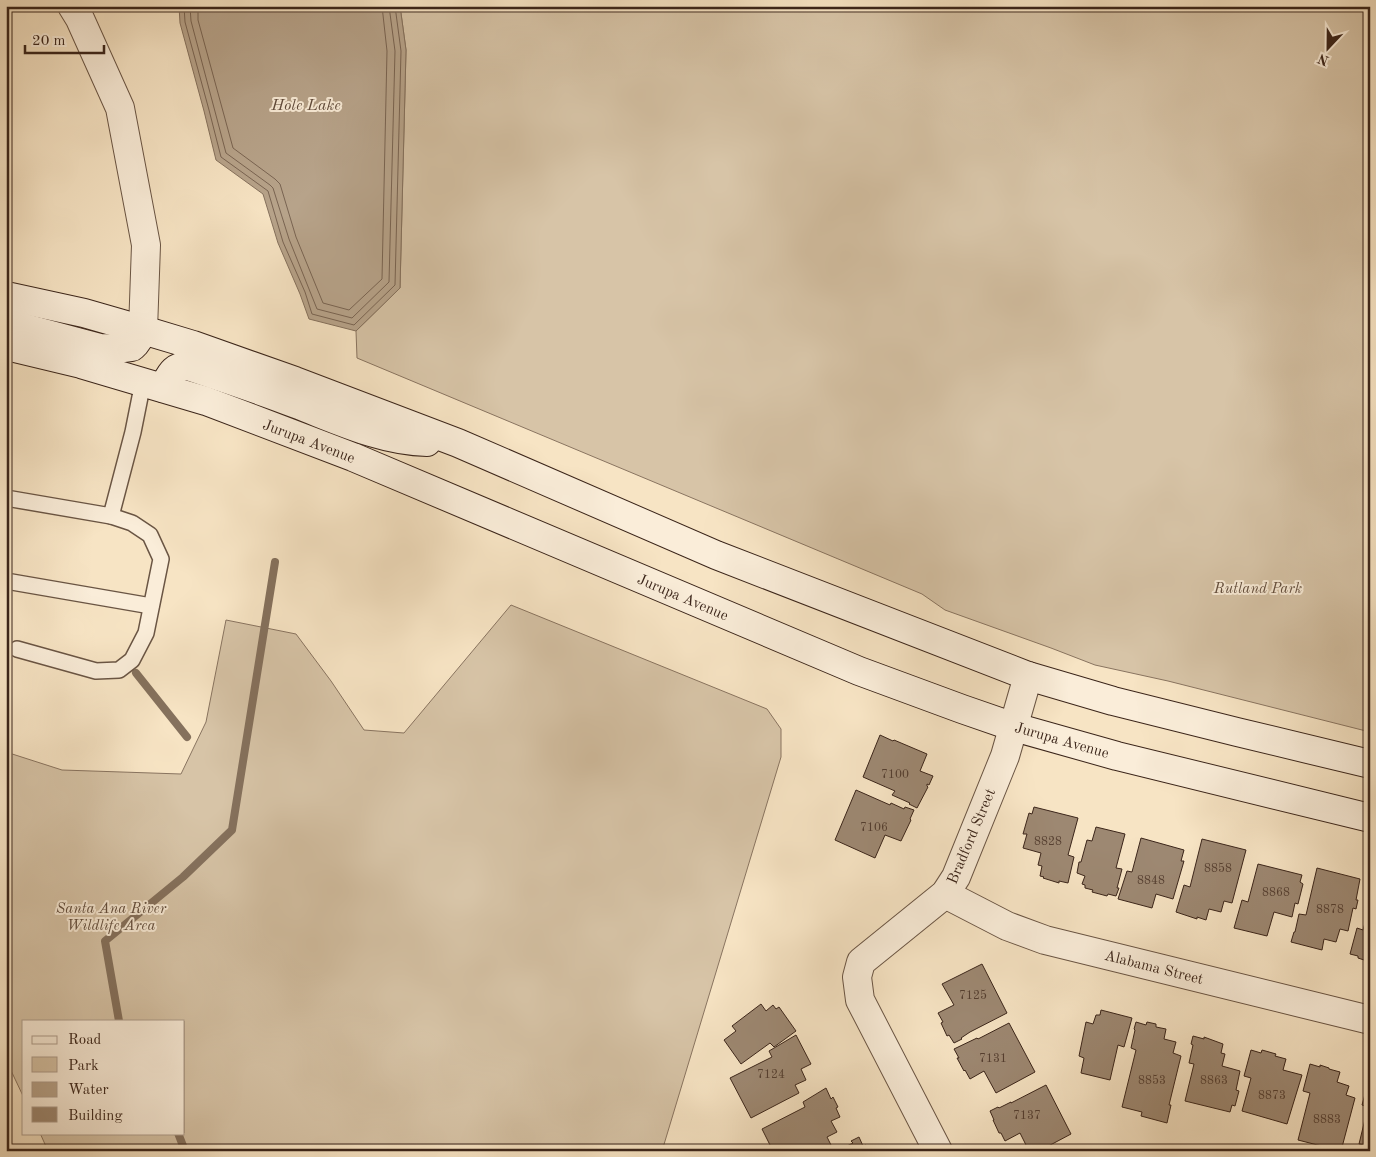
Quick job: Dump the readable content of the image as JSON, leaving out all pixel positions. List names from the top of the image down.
{
  "streets": {
    "main road": ["Jurupa Avenue", "Bradford Street", "Alabama Street"]
  },
  "crossings": [
    ["Jurupa Avenue", "Bradford Street"],
    ["Bradford Street", "Alabama Street"]
  ],
  "water": ["Hole Lake"],
  "parks": ["Rutland Park", "Santa Ana River Wildlife Area"],
  "house_numbers": [
    "7100",
    "7106",
    "8828",
    "8858",
    "8848",
    "8868",
    "8878",
    "7125",
    "7131",
    "7124",
    "8853",
    "8863",
    "8873",
    "7137",
    "8883"
  ],
  "legend": [
    "Road",
    "Park",
    "Water",
    "Building"
  ],
  "scale_bar": "20 m",
  "north": "bottom"
}
